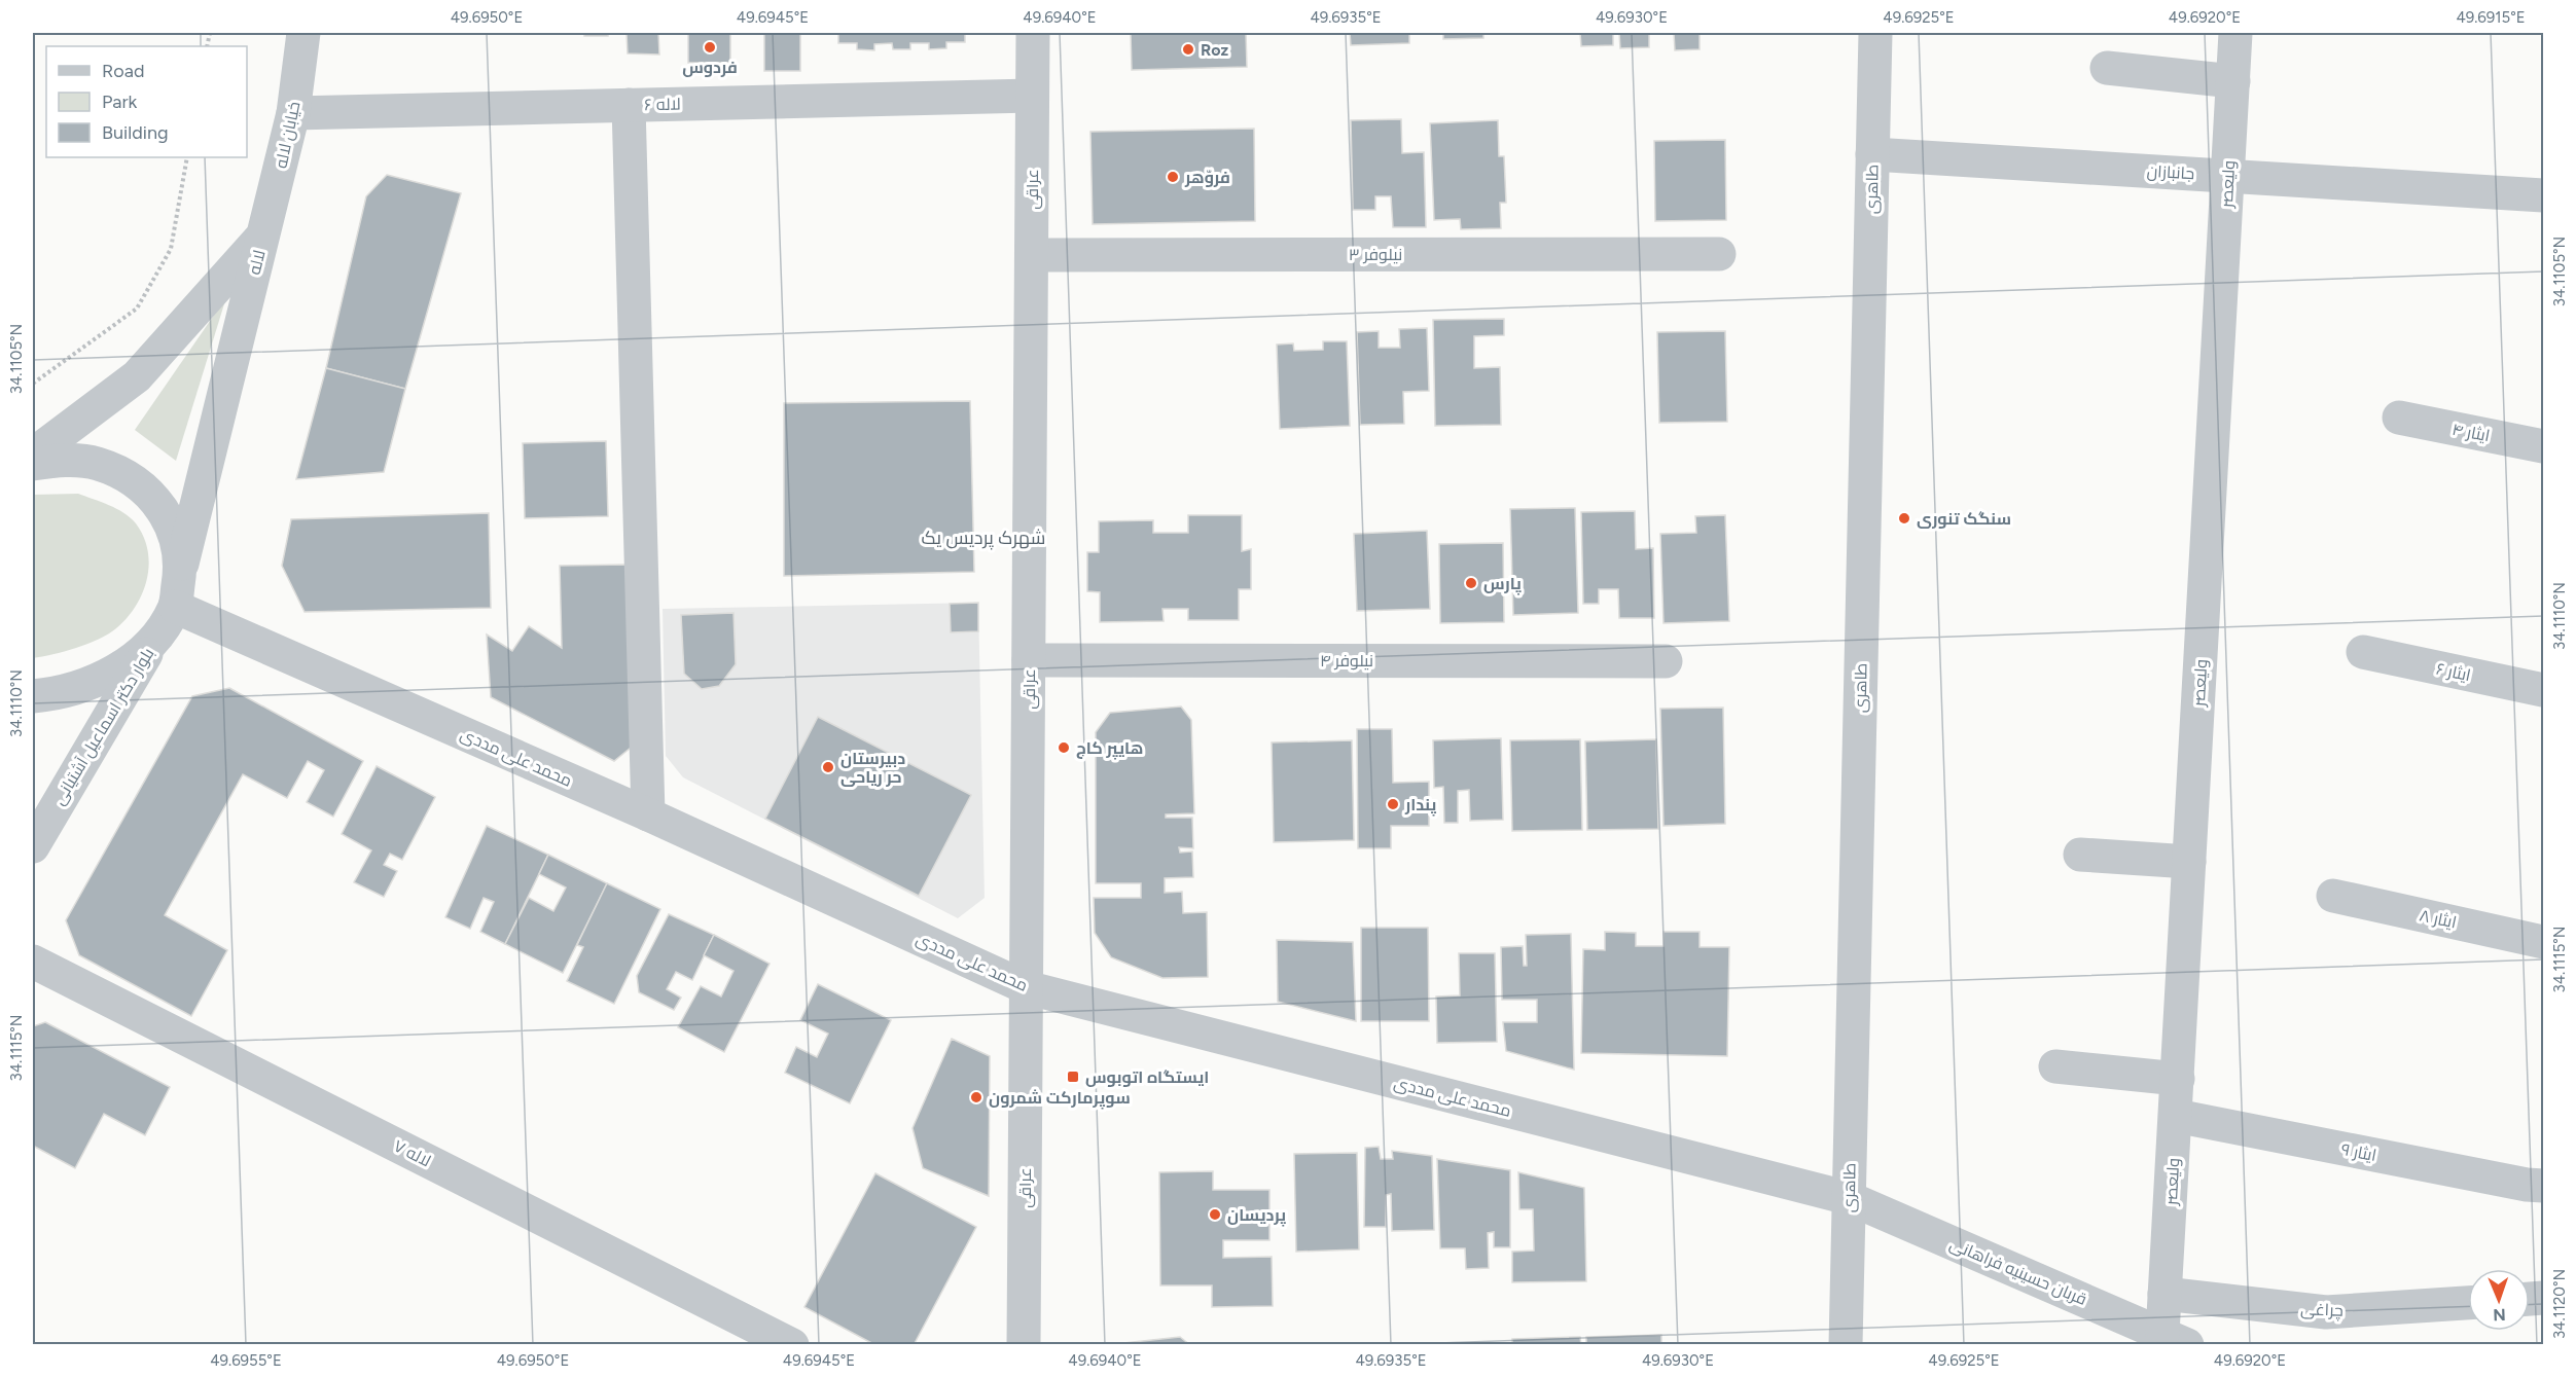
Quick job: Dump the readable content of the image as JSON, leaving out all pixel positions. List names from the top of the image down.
{
  "streets": {
    "street": [
      "لاله ۶",
      "خیابان لاله",
      "جانبازان",
      "ولیعصر",
      "عراقی",
      "طاهری",
      "نیلوفر ۳",
      "لاله",
      "ایثار ۴",
      "نیلوفر ۴",
      "ایثار ۶",
      "بلوار دکتر اسماعیل آشتیانی",
      "محمد علی مددی",
      "ایثار ۸",
      "ایثار ۹",
      "لاله ۷",
      "قربان حسینیه فراهانی",
      "چراغی"
    ]
  },
  "crossings": [
    ["لاله ۶", "خیابان لاله"],
    ["لاله ۶", "عراقی"],
    ["خیابان لاله", "لاله"],
    ["جانبازان", "ولیعصر"],
    ["جانبازان", "طاهری"],
    ["ولیعصر", "ایثار ۹"],
    ["ولیعصر", "قربان حسینیه فراهانی"],
    ["ولیعصر", "چراغی"],
    ["عراقی", "نیلوفر ۳"],
    ["عراقی", "نیلوفر ۴"],
    ["عراقی", "محمد علی مددی"],
    ["طاهری", "محمد علی مددی"],
    ["طاهری", "قربان حسینیه فراهانی"],
    ["لاله", "بلوار دکتر اسماعیل آشتیانی"],
    ["لاله", "محمد علی مددی"],
    ["بلوار دکتر اسماعیل آشتیانی", "محمد علی مددی"],
    ["محمد علی مددی", "قربان حسینیه فراهانی"]
  ],
  "districts": ["شهرک پردیس یک"],
  "places": {
    "other": [
      "فردوس",
      "Roz",
      "فروّهر",
      "سنگک تنوری",
      "پارس",
      "هایپر کاج",
      "دبیرستان حر ریاحی",
      "پندار",
      "سوپرمارکت شمرون",
      "پردیسان"
    ],
    "transit": ["ایستگاه اتوبوس"]
  },
  "legend": ["Road", "Park", "Building"],
  "north": "bottom",
  "coordinates": [
    "49.6950°E",
    "49.6945°E",
    "49.6940°E",
    "49.6935°E",
    "49.6930°E",
    "49.6925°E",
    "49.6920°E",
    "49.6915°E",
    "34.1105°N",
    "34.1110°N",
    "34.1115°N",
    "34.1120°N",
    "49.6955°E"
  ]
}
